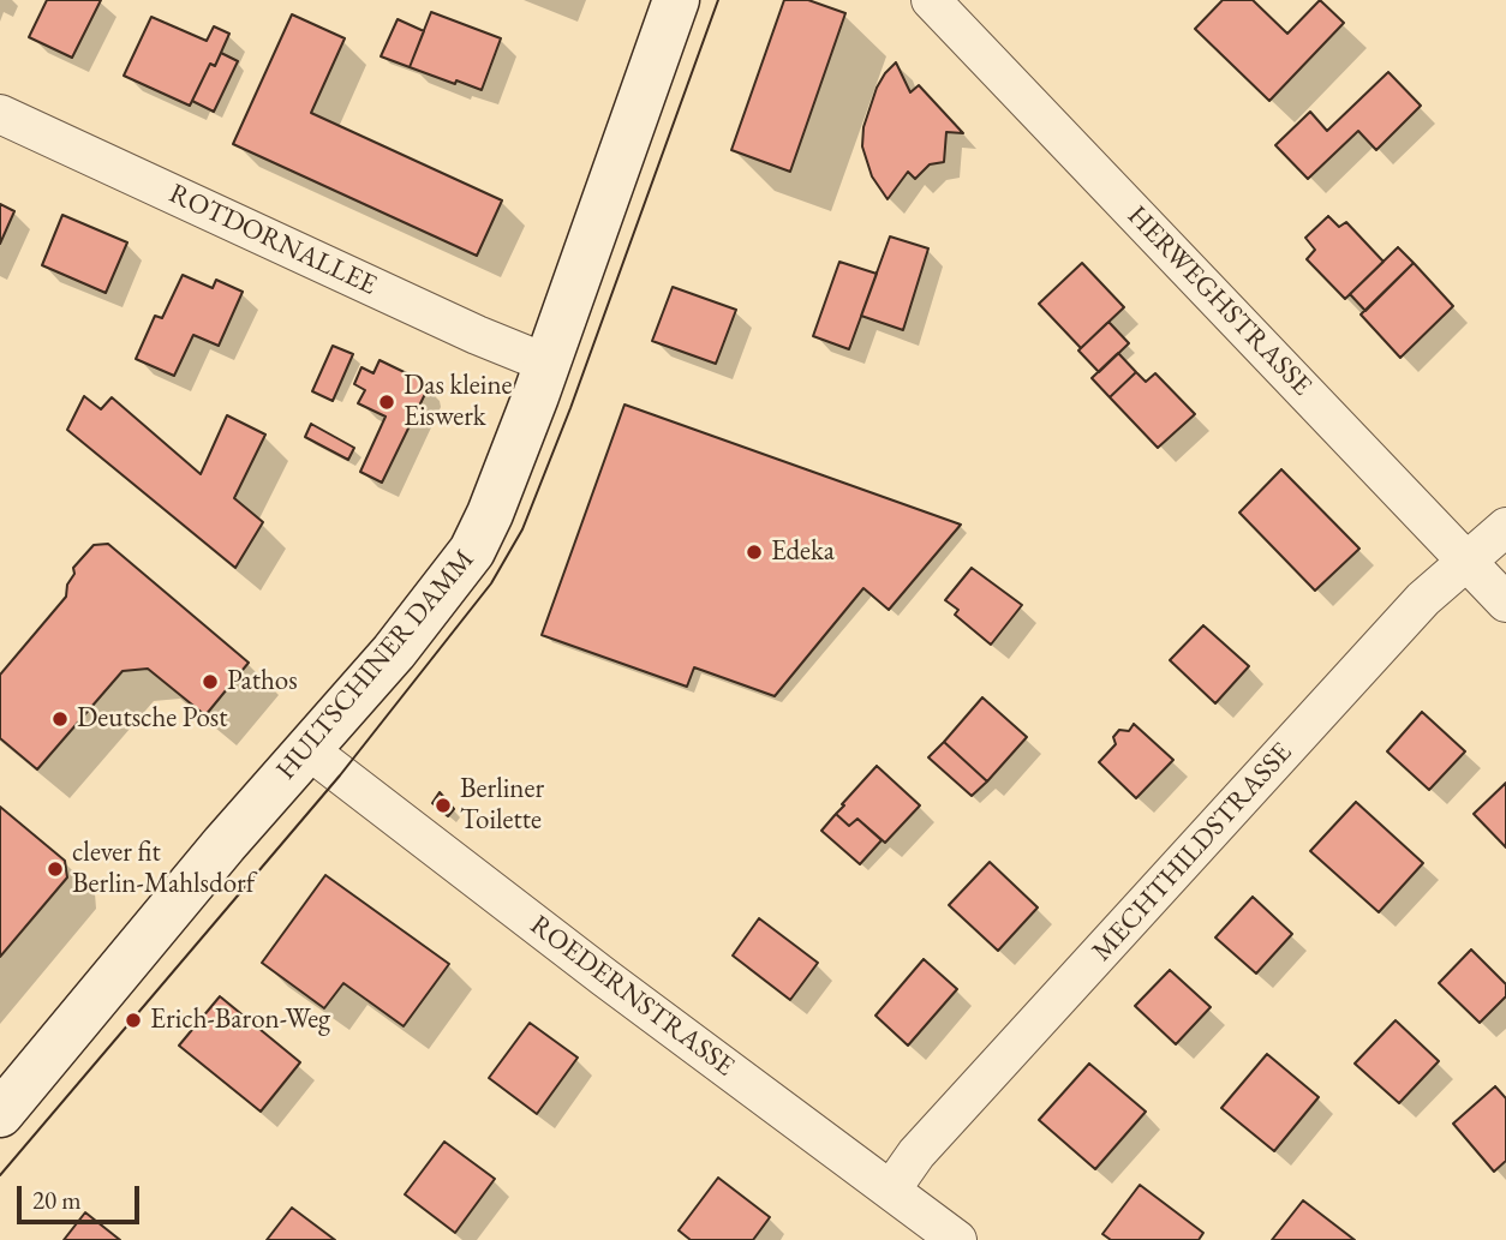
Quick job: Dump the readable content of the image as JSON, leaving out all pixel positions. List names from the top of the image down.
{
  "streets": {
    "main road": ["HULTSCHINER DAMM"],
    "street": [
      "ROTDORNALLEE",
      "HERWEGHSTRASSE",
      "MECHTHILDSTRASSE",
      "ROEDERNSTRASSE"
    ]
  },
  "crossings": [
    ["ROTDORNALLEE", "HULTSCHINER DAMM"],
    ["HERWEGHSTRASSE", "MECHTHILDSTRASSE"],
    ["HULTSCHINER DAMM", "ROEDERNSTRASSE"],
    ["MECHTHILDSTRASSE", "ROEDERNSTRASSE"]
  ],
  "places": [
    "Das kleine Eiswerk",
    "Edeka",
    "Pathos",
    "Deutsche Post",
    "Berliner Toilette",
    "clever fit Berlin-Mahlsdorf",
    "Erich-Baron-Weg"
  ],
  "scale_bar": "20 m"
}
